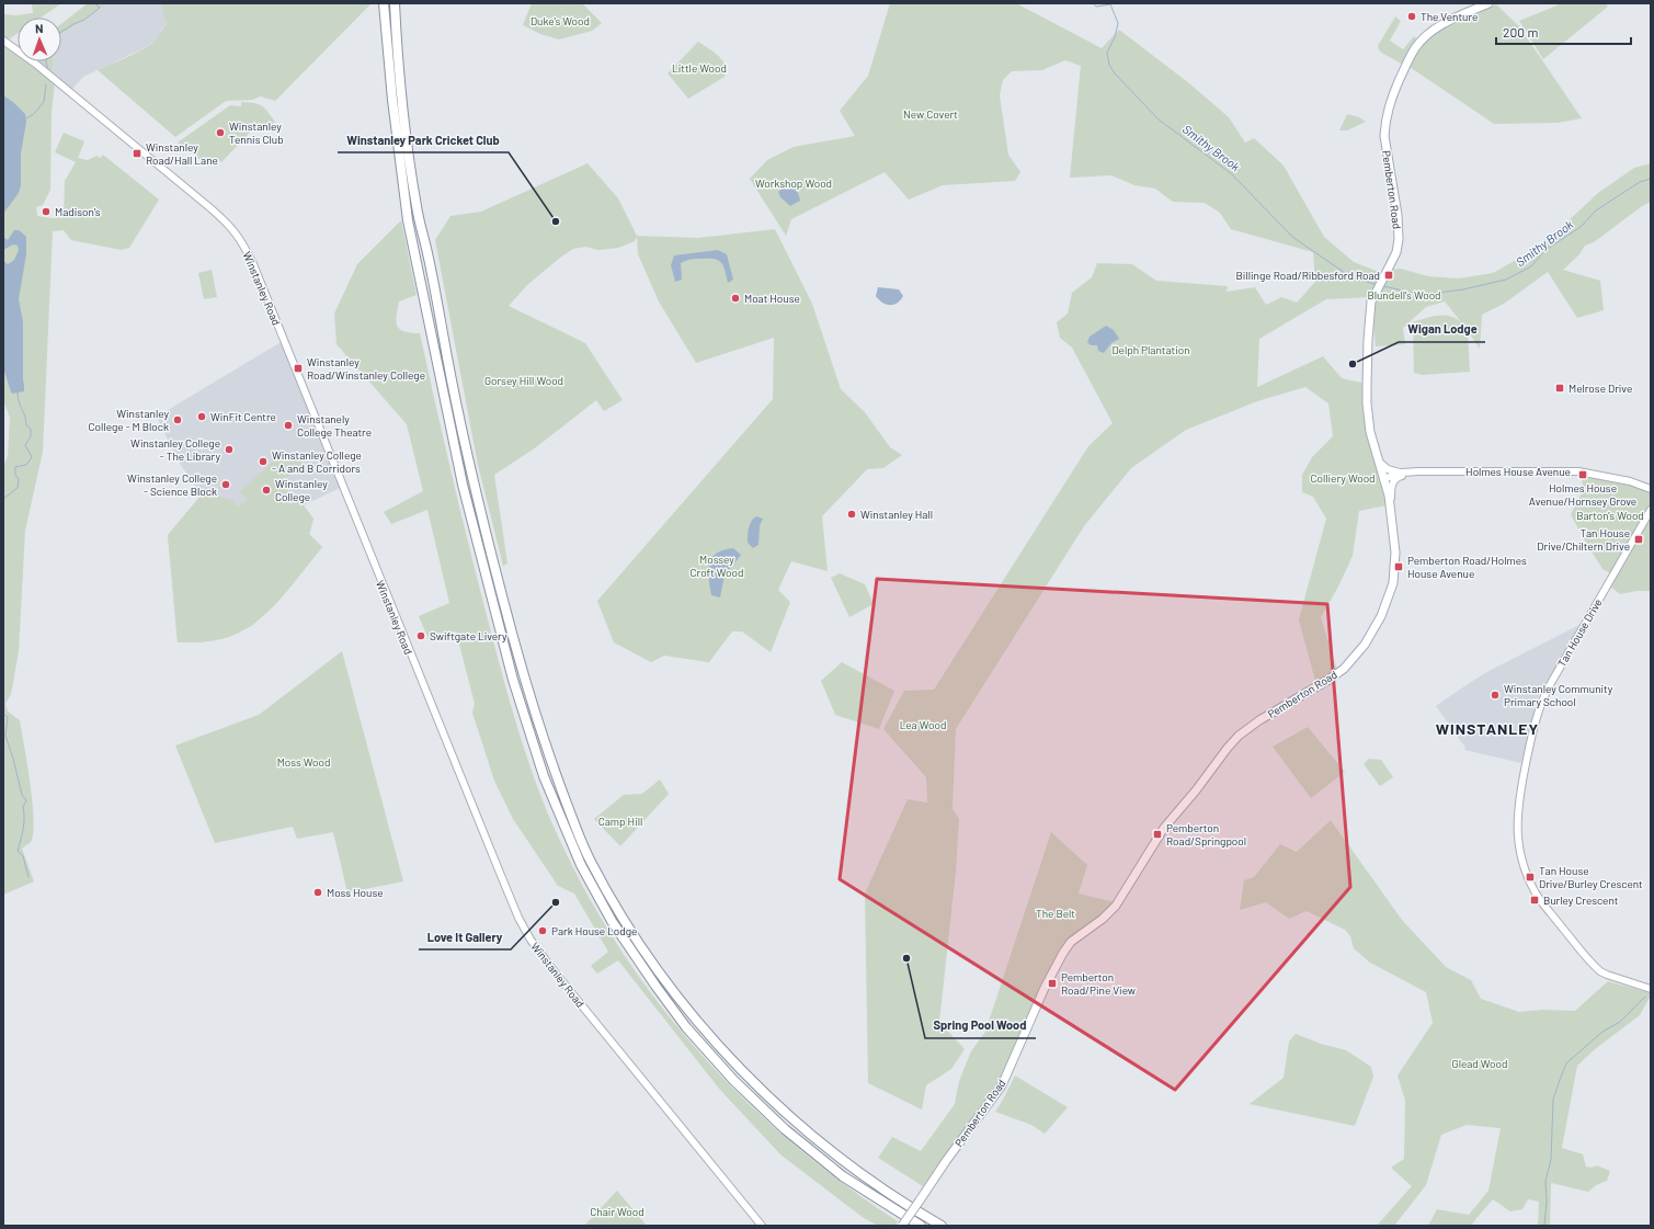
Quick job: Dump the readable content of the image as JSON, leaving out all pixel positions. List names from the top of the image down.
{
  "streets": {
    "main road": ["Pemberton Road"],
    "street": ["Winstanley Road", "Holmes House Avenue", "Tan House Drive"]
  },
  "crossings": [
    ["Pemberton Road", "Holmes House Avenue"]
  ],
  "districts": ["WINSTANLEY"],
  "water": ["Smithy Brook"],
  "parks": [
    "Duke's Wood",
    "Little Wood",
    "New Covert",
    "Workshop Wood",
    "Blundell's Wood",
    "Delph Plantation",
    "Gorsey Hill Wood",
    "Colliery Wood",
    "Barton's Wood",
    "Mossey Croft Wood",
    "Lea Wood",
    "Moss Wood",
    "Camp Hill",
    "The Belt",
    "Glead Wood",
    "Chair Wood"
  ],
  "places": {
    "other": [
      "The Venture",
      "Winstanley Tennis Club",
      "Madison's",
      "Winstanley Park Cricket Club",
      "Moat House",
      "Wigan Lodge",
      "WinFit Centre",
      "Winstanley College - M Block",
      "Winstanely College Theatre",
      "Winstanley College - The Library",
      "Winstanley College - A and B Corridors",
      "Winstanley College - Science Block",
      "Winstanley College",
      "Winstanley Hall",
      "Swiftgate Livery",
      "Winstanley Community Primary School",
      "Moss House",
      "Love It Gallery",
      "Park House Lodge",
      "Spring Pool Wood"
    ],
    "transit": [
      "Winstanley Road/Hall Lane",
      "Billinge Road/Ribbesford Road",
      "Winstanley Road/Winstanley College",
      "Melrose Drive",
      "Holmes House Avenue/Hornsey Grove",
      "Tan House Drive/Chiltern Drive",
      "Pemberton Road/Holmes House Avenue",
      "Pemberton Road/Springpool",
      "Tan House Drive/Burley Crescent",
      "Burley Crescent",
      "Pemberton Road/Pine View"
    ]
  },
  "scale_bar": "200 m",
  "north": "top"
}
